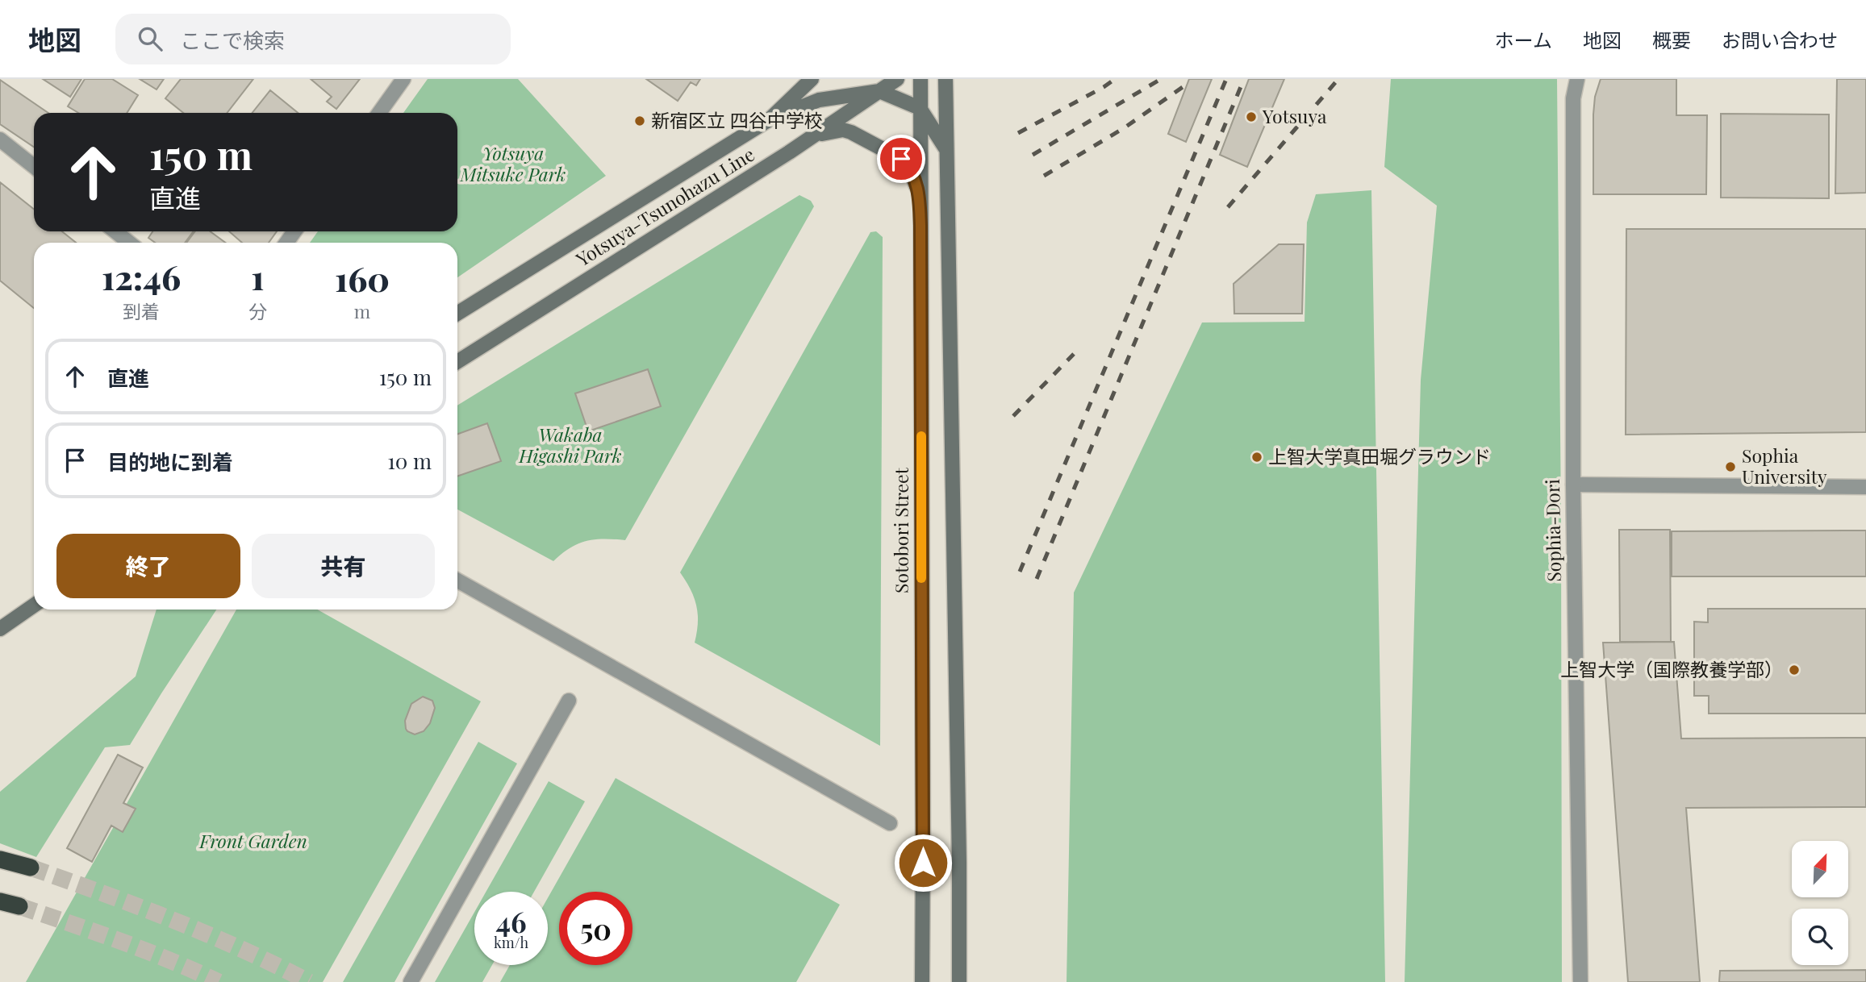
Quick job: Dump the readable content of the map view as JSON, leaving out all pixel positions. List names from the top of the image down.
{
  "streets": {
    "main road": ["Yotsuya-Tsunohazu Line", "Sotobori Street"],
    "street": ["Sophia-Dori"]
  },
  "parks": ["Yotsuya Mitsuke Park", "Wakaba Higashi Park", "Front Garden"],
  "places": [
    "Yotsuya",
    "新宿区立 四谷中学校",
    "上智大学真田堀グラウンド",
    "Sophia University",
    "上智大学（国際教養学部）"
  ],
  "north": "top right",
  "page": {
    "header": "地図",
    "search": "ここで検索",
    "nav": [
      "ホーム",
      "地図",
      "概要",
      "お問い合わせ"
    ],
    "turn": ["150 m", "直進"],
    "eta": [
      "12:46",
      "到着",
      "1",
      "分",
      "160",
      "m"
    ],
    "list": [
      {
        "name": "直進",
        "value": "150 m"
      },
      {
        "name": "目的地に到着",
        "value": "10 m"
      }
    ],
    "buttons": ["終了", "共有"],
    "speed": "46 km/h",
    "limit": "50"
  }
}
